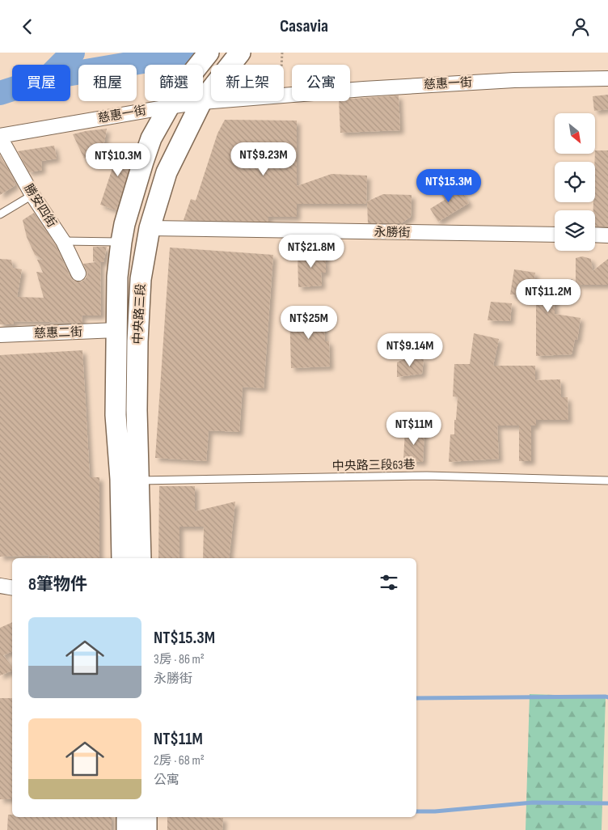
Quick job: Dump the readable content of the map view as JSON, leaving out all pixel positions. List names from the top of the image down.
{
  "streets": {
    "street": [
      "慈惠一街",
      "勝安四街",
      "永勝街",
      "中央路三段",
      "慈惠二街"
    ],
    "lane": ["中央路三段63巷"]
  },
  "crossings": [
    ["慈惠一街", "勝安四街"],
    ["慈惠一街", "中央路三段"],
    ["永勝街", "中央路三段"],
    ["中央路三段", "慈惠二街"],
    ["中央路三段", "中央路三段63巷"]
  ],
  "north": "bottom right",
  "page": {
    "header": "Casavia",
    "chip": [
      "買屋",
      "租屋",
      "篩選",
      "新上架",
      "公寓"
    ],
    "price": [
      "NT$9.23M",
      "NT$10.3M",
      "NT$15.3M",
      "NT$21.8M",
      "NT$11.2M",
      "NT$25M",
      "NT$9.14M",
      "NT$11M"
    ],
    "heading": "8筆物件",
    "list": [
      {
        "name": "NT$15.3M",
        "note": "3房 · 86 m² · 永勝街"
      },
      {
        "name": "NT$11M",
        "note": "2房 · 68 m² · 公寓"
      }
    ]
  }
}
